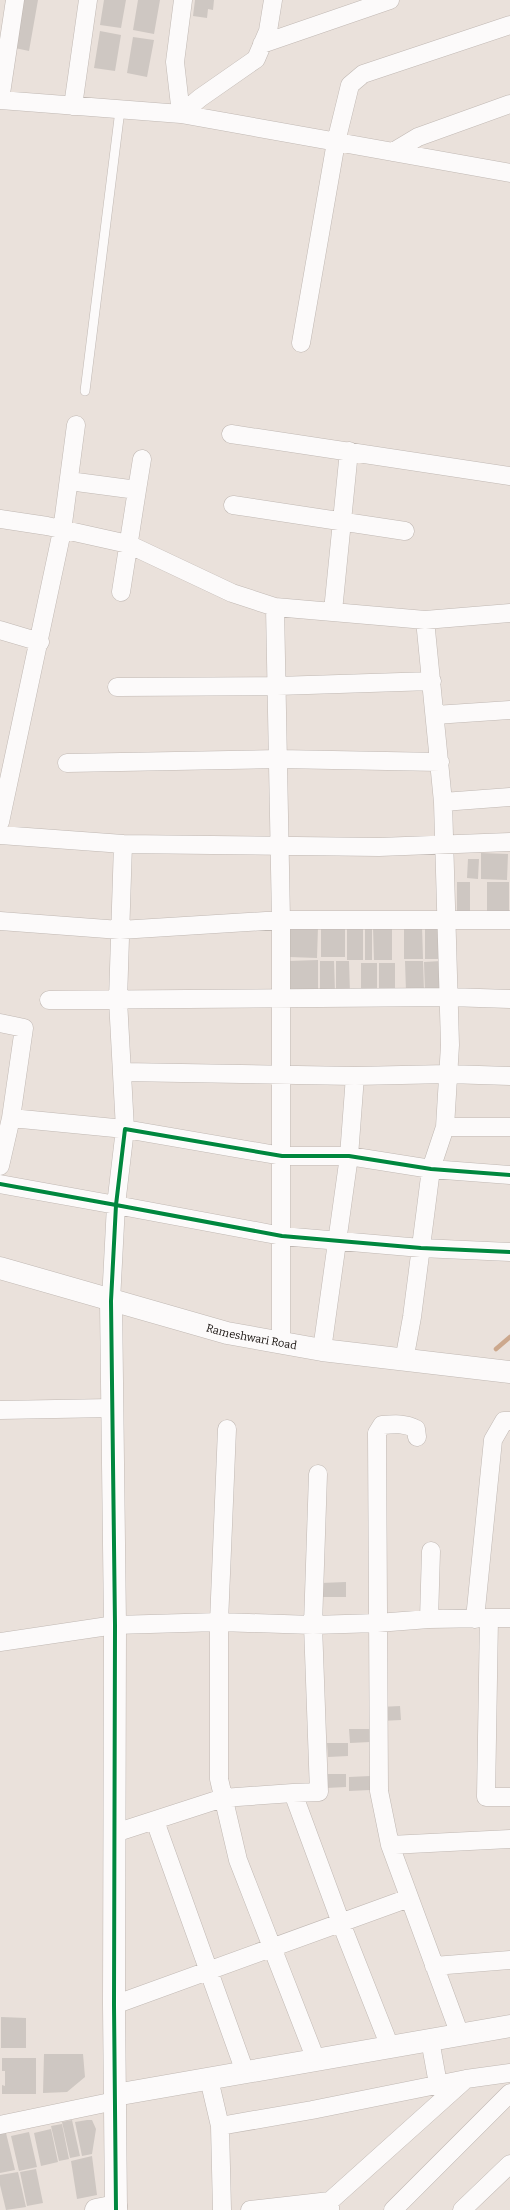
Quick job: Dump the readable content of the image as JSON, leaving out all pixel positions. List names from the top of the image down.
{
  "streets": {
    "street": ["Rameshwari Road"]
  }
}
